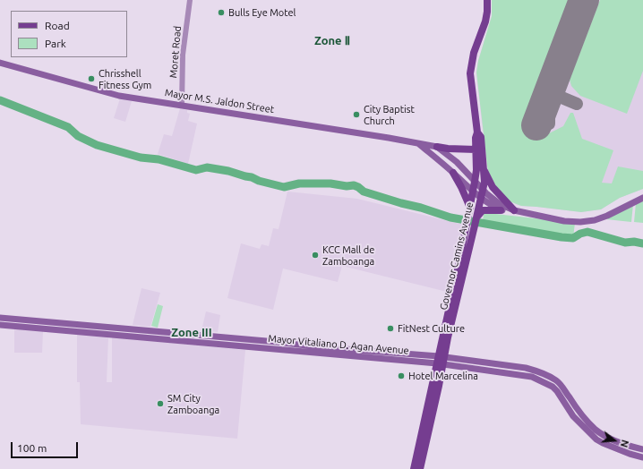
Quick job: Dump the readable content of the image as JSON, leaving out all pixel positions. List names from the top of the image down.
{
  "streets": {
    "main road": ["Mayor M.S. Jaldon Street", "Governor Camins Avenue", "Mayor Vitaliano D. Agan Avenue"],
    "street": ["Moret Road"]
  },
  "crossings": [
    ["Moret Road", "Mayor M.S. Jaldon Street"],
    ["Mayor M.S. Jaldon Street", "Governor Camins Avenue"],
    ["Governor Camins Avenue", "Mayor Vitaliano D. Agan Avenue"]
  ],
  "districts": ["Zone Ⅱ", "Zone III"],
  "places": [
    "Bulls Eye Motel",
    "Chrisshell Fitness Gym",
    "City Baptist Church",
    "KCC Mall de Zamboanga",
    "FitNest Culture",
    "Hotel Marcelina",
    "SM City Zamboanga"
  ],
  "legend": ["Road", "Park"],
  "scale_bar": "100 m",
  "north": "right"
}
